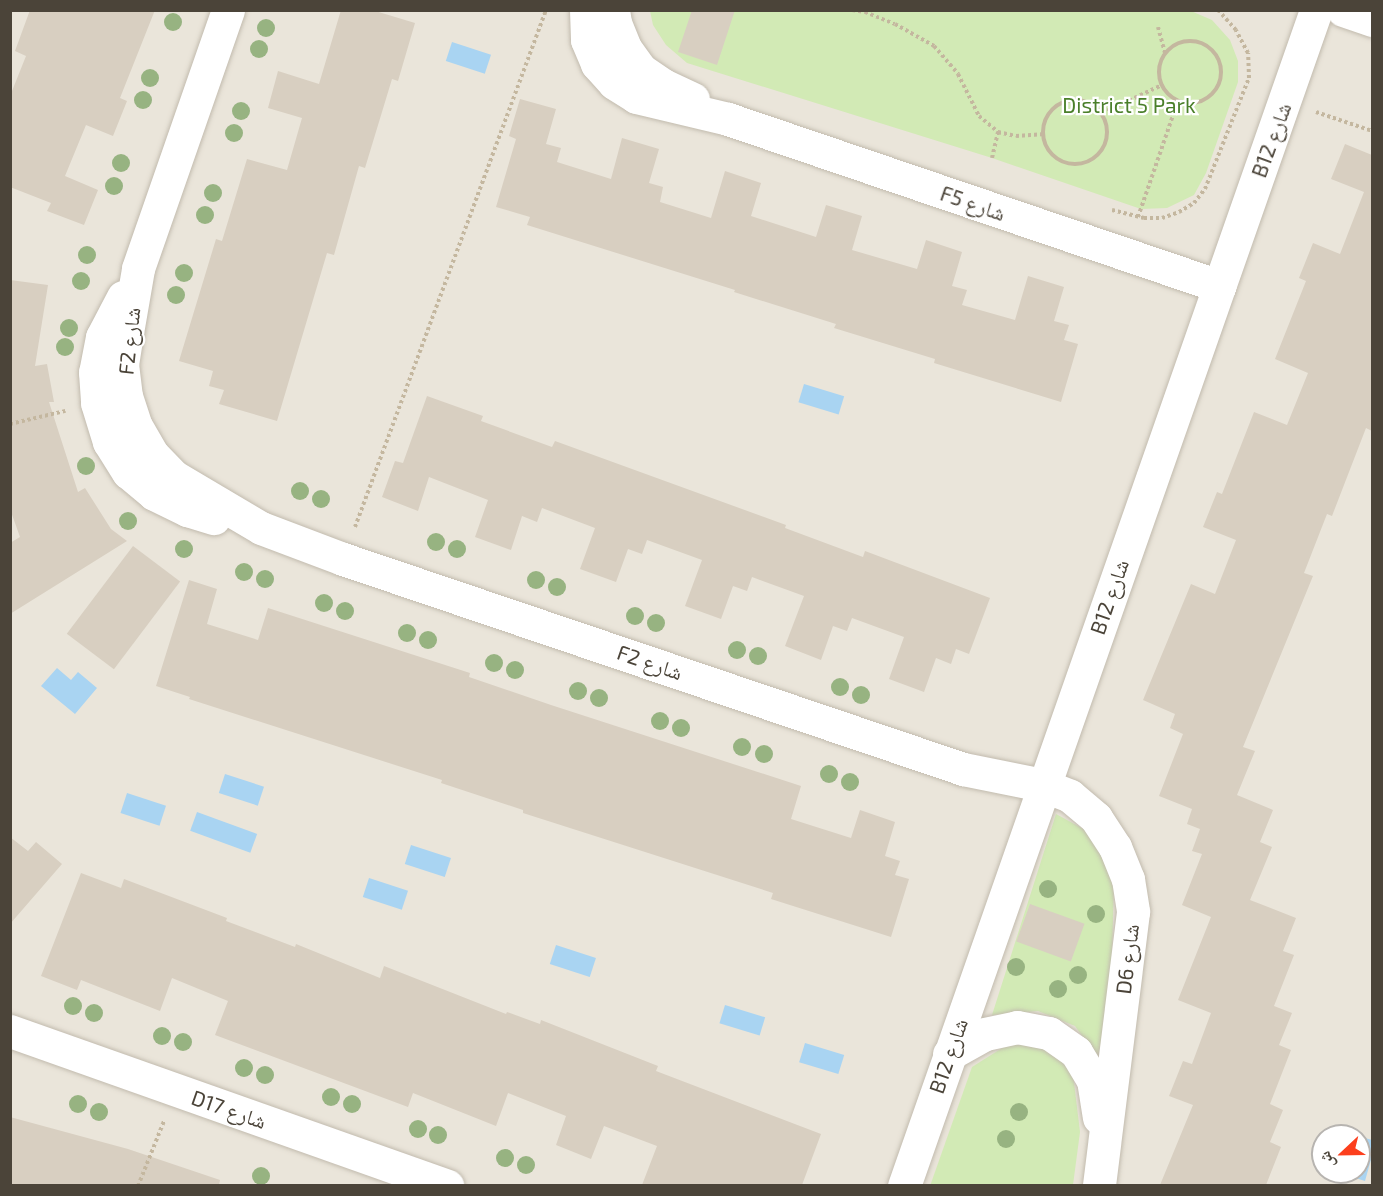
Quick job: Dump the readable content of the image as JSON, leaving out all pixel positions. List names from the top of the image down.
{
  "streets": {
    "street": [
      "B12 شارع",
      "F5 شارع",
      "F2 شارع",
      "D6 شارع",
      "D17 شارع"
    ]
  },
  "crossings": [
    ["B12 شارع", "F5 شارع"],
    ["B12 شارع", "F2 شارع"],
    ["B12 شارع", "D6 شارع"],
    ["F2 شارع", "D6 شارع"]
  ],
  "parks": ["District 5 Park"],
  "north": "left"
}
